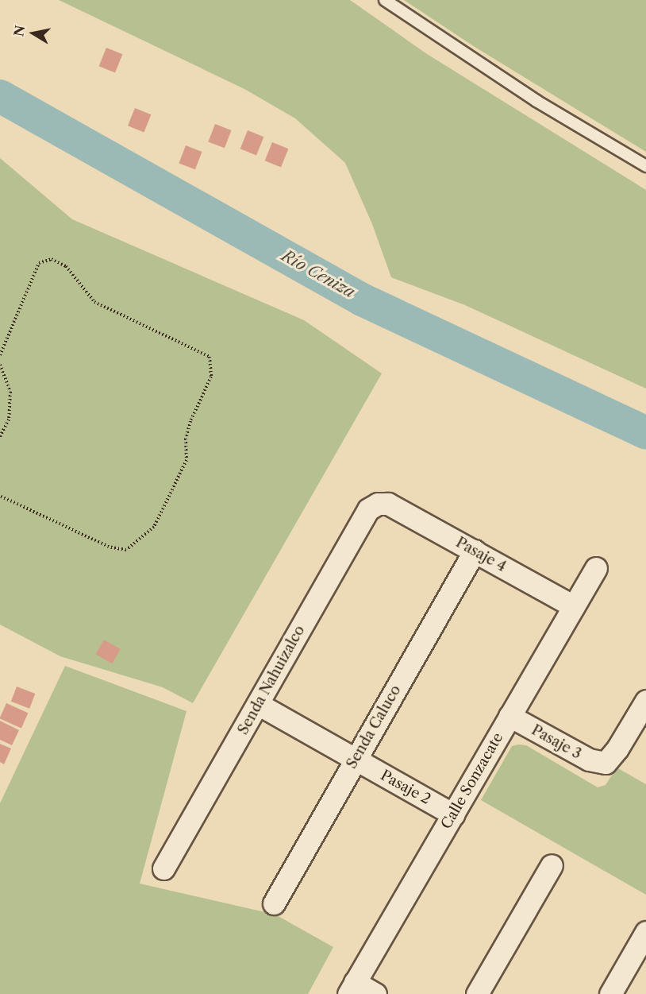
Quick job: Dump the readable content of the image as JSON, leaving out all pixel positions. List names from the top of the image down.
{
  "streets": {
    "street": [
      "Pasaje 4",
      "Senda Nahuizalco",
      "Senda Caluco",
      "Pasaje 3",
      "Calle Sonzacate",
      "Pasaje 2"
    ]
  },
  "crossings": [
    ["Pasaje 4", "Senda Nahuizalco"],
    ["Pasaje 4", "Senda Caluco"],
    ["Pasaje 4", "Calle Sonzacate"],
    ["Senda Nahuizalco", "Pasaje 2"],
    ["Senda Caluco", "Pasaje 2"],
    ["Pasaje 3", "Calle Sonzacate"],
    ["Calle Sonzacate", "Pasaje 2"]
  ],
  "water": ["Río Ceniza"],
  "north": "left"
}
